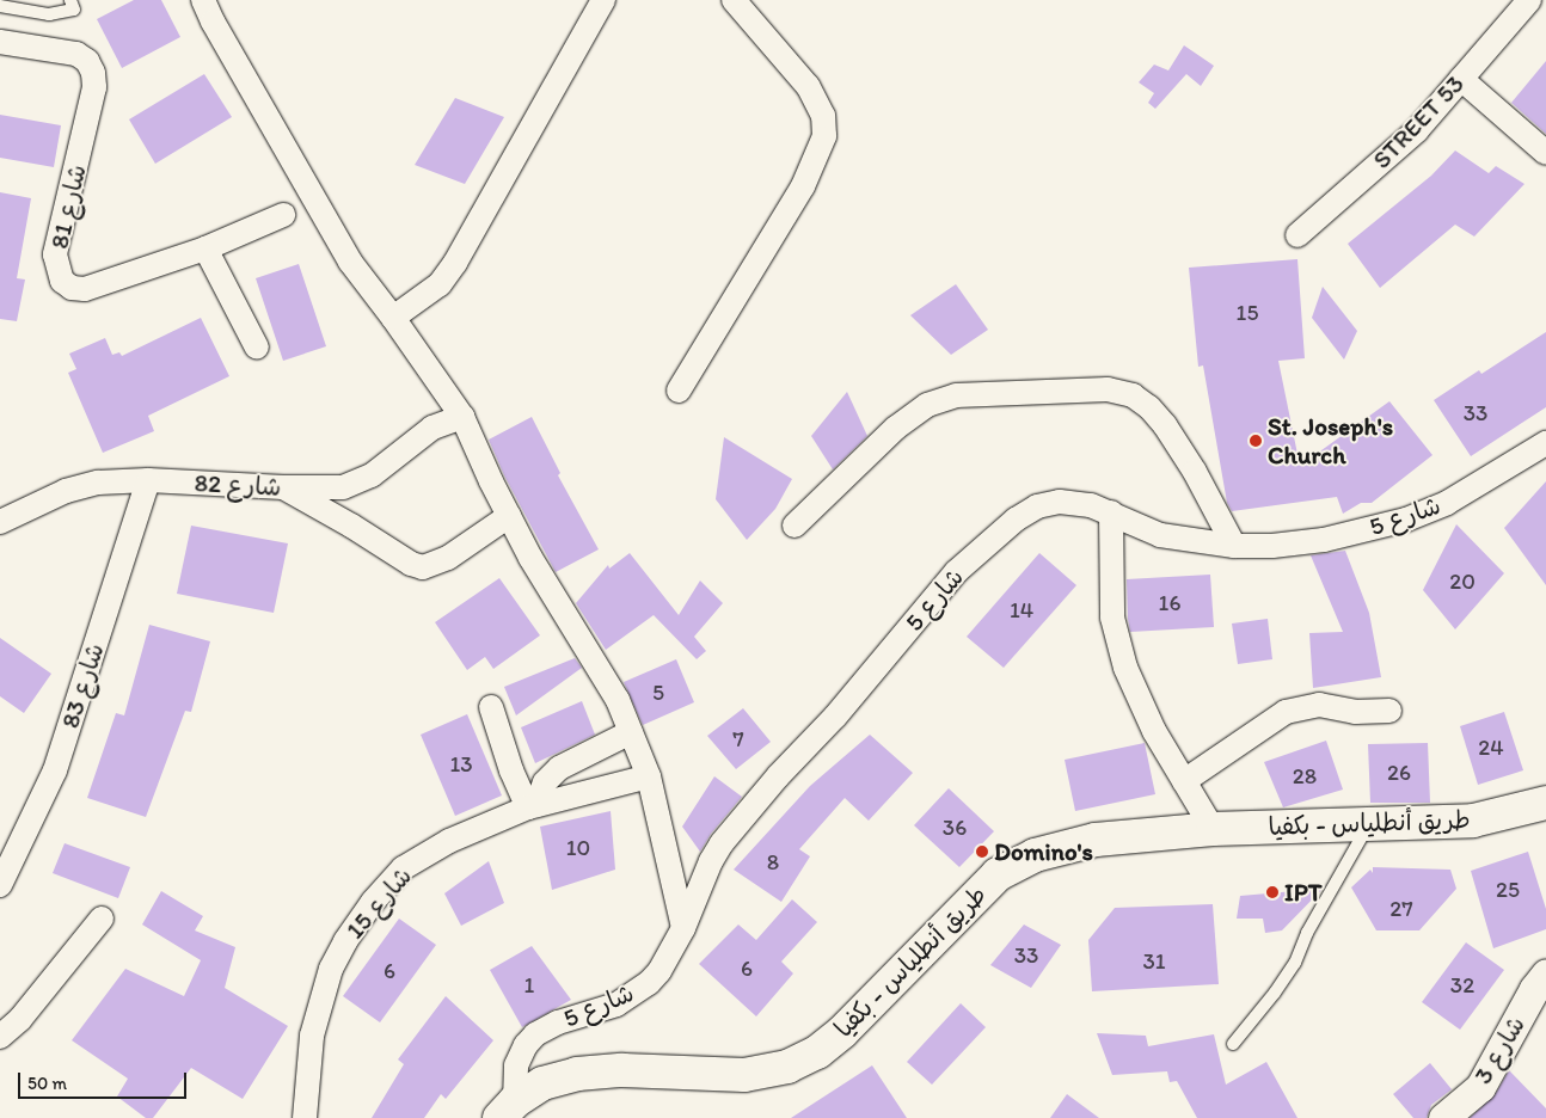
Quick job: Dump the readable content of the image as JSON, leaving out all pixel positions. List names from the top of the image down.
{
  "streets": {
    "highway": ["طريق أنطلياس - بكفيا"],
    "street": [
      "STREET 53",
      "شارع 81",
      "شارع 82",
      "شارع 5",
      "شارع 83",
      "شارع 15",
      "شارع 3"
    ]
  },
  "crossings": [
    ["شارع 82", "شارع 83"],
    ["شارع 5", "طريق أنطلياس - بكفيا"]
  ],
  "places": ["St. Joseph's Church", "Domino's", "IPT"],
  "house_numbers": [
    "15",
    "33",
    "20",
    "16",
    "14",
    "5",
    "7",
    "24",
    "13",
    "26",
    "28",
    "36",
    "10",
    "8",
    "25",
    "27",
    "33",
    "31",
    "6",
    "6",
    "1",
    "32"
  ],
  "scale_bar": "50 m"
}
